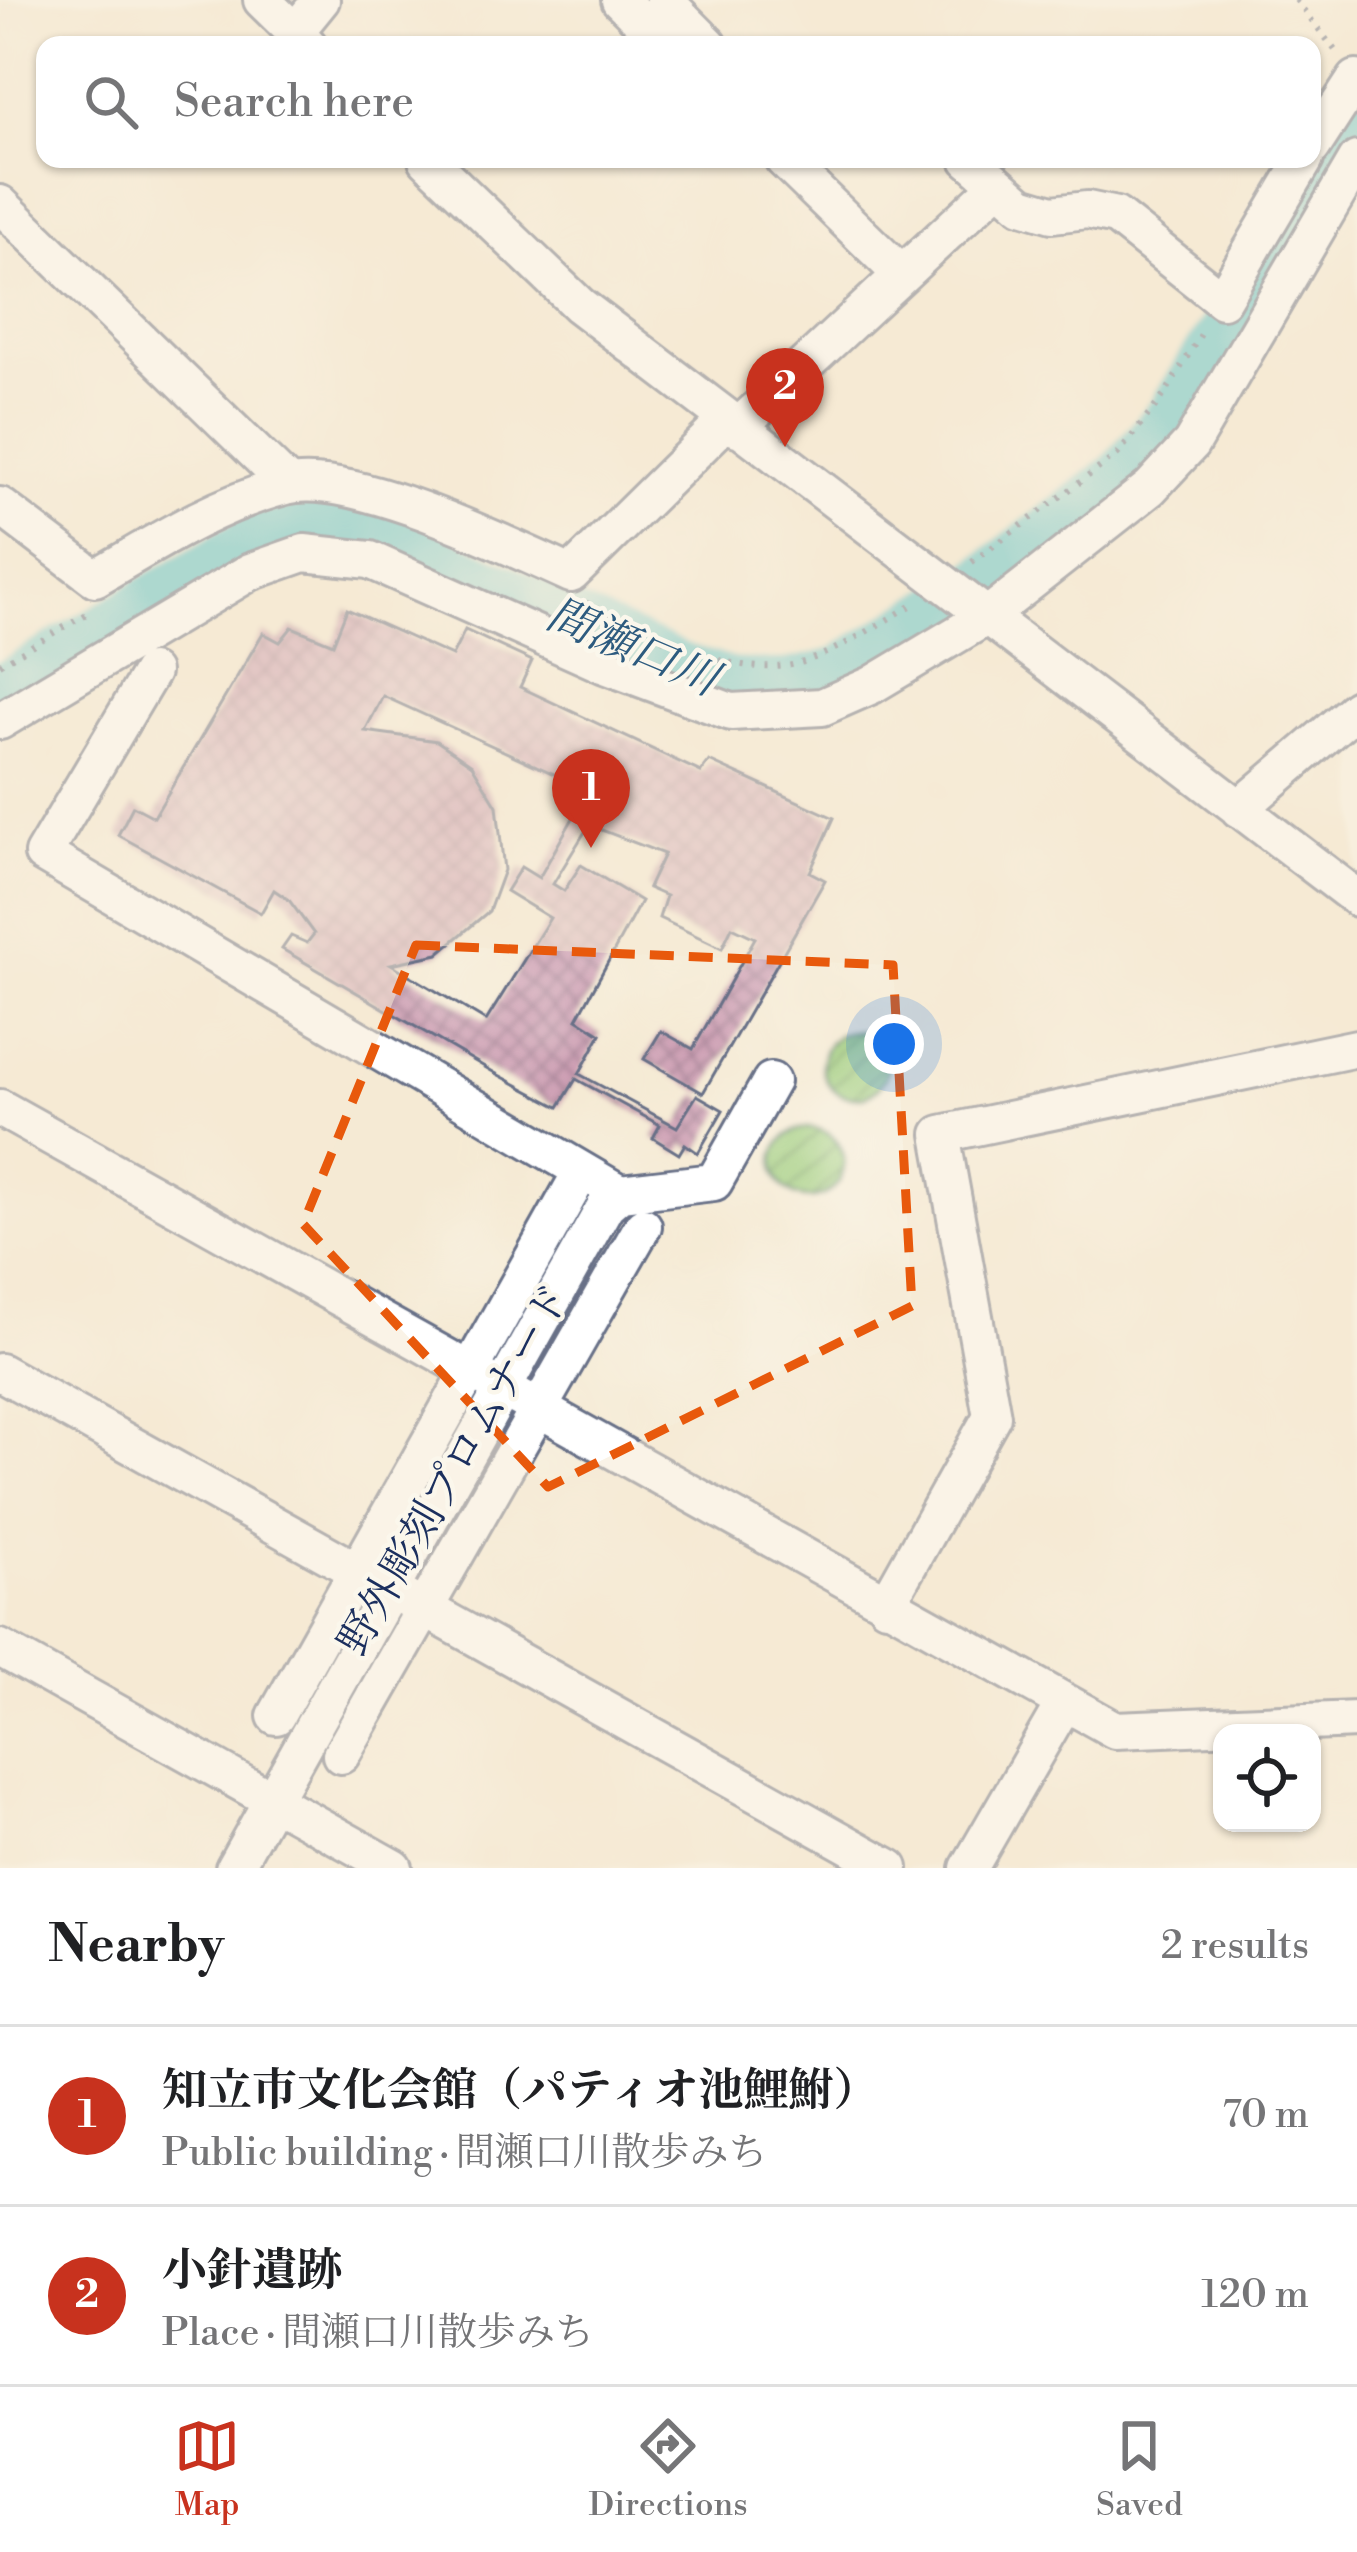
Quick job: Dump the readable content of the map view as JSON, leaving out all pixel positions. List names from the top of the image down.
{
  "streets": {
    "street": ["野外彫刻プロムナード"]
  },
  "water": ["間瀬口川"],
  "page": {
    "search": "Search here",
    "pins": ["2", "1"],
    "heading": ["Nearby", "2 results"],
    "list": [
      {
        "mark": "1",
        "name": "知立市文化会館（パティオ池鯉鮒）",
        "note": "Public building · 間瀬口川散歩みち",
        "value": "70 m"
      },
      {
        "mark": "2",
        "name": "小針遺跡",
        "note": "Place · 間瀬口川散歩みち",
        "value": "120 m"
      }
    ],
    "nav": ["Map", "Directions", "Saved"]
  }
}
